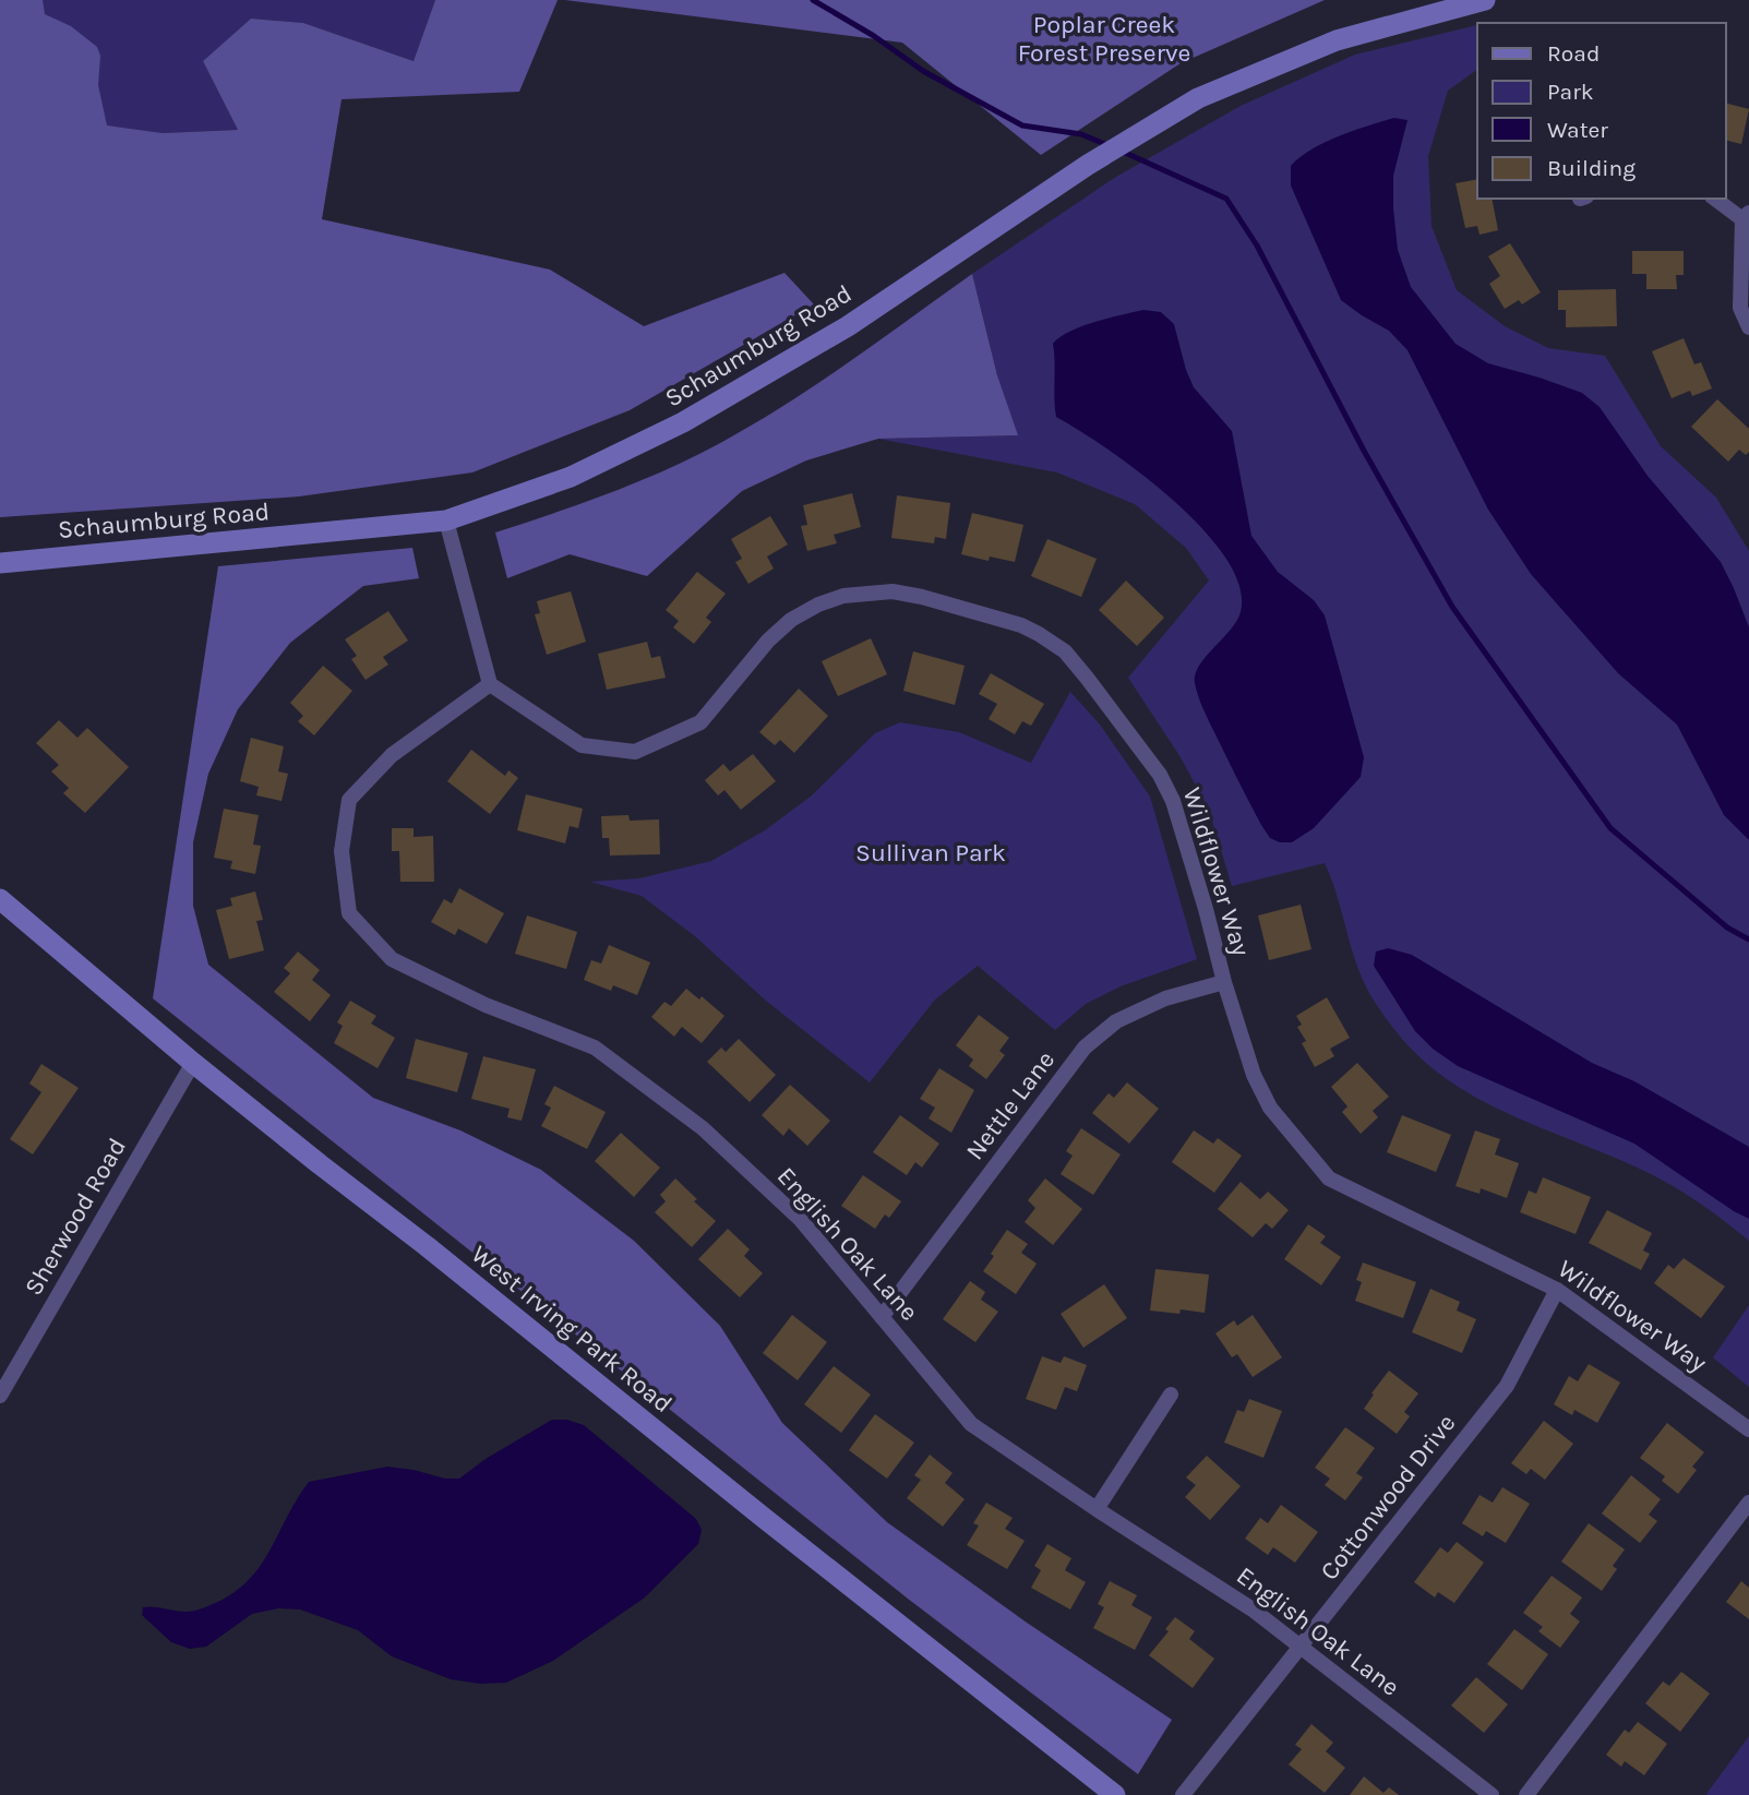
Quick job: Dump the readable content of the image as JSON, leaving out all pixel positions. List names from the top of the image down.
{
  "streets": {
    "main road": ["Schaumburg Road", "West Irving Park Road"],
    "street": [
      "Wildflower Way",
      "Nettle Lane",
      "Sherwood Road",
      "English Oak Lane",
      "Cottonwood Drive"
    ]
  },
  "crossings": [
    ["Wildflower Way", "Nettle Lane"],
    ["Wildflower Way", "English Oak Lane"],
    ["Wildflower Way", "Cottonwood Drive"],
    ["Nettle Lane", "English Oak Lane"],
    ["Sherwood Road", "West Irving Park Road"],
    ["English Oak Lane", "Cottonwood Drive"]
  ],
  "parks": ["Poplar Creek Forest Preserve", "Sullivan Park"],
  "legend": [
    "Road",
    "Park",
    "Water",
    "Building"
  ]
}
